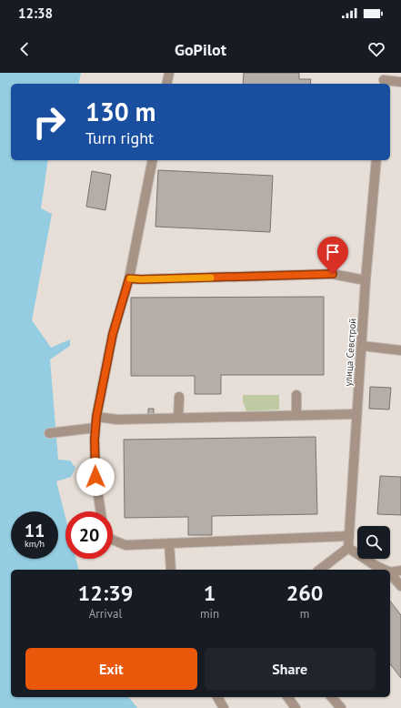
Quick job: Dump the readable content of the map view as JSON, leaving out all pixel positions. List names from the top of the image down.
{
  "streets": {
    "lane": ["улица Севстрой"]
  },
  "page": {
    "status": "12:38",
    "header": "GoPilot",
    "turn": ["130 m", "Turn right"],
    "speed": "11 km/h",
    "limit": "20",
    "eta": [
      "12:39",
      "Arrival",
      "1",
      "min",
      "260",
      "m"
    ],
    "buttons": ["Exit", "Share"]
  }
}
